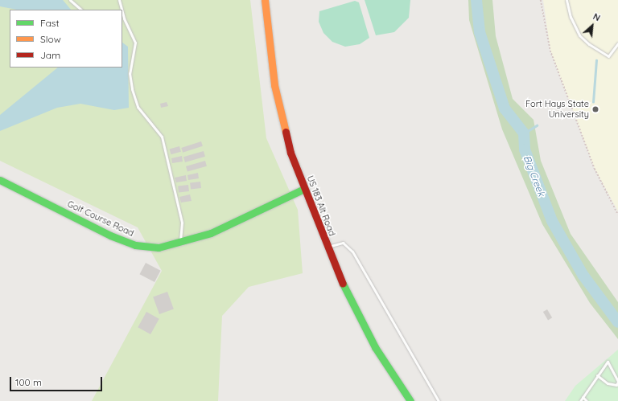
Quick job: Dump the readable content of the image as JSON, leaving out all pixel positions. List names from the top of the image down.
{
  "streets": {
    "main road": ["US 183 Alt Road", "Golf Course Road"]
  },
  "crossings": [
    ["US 183 Alt Road", "Golf Course Road"]
  ],
  "water": ["Big Creek"],
  "places": ["Fort Hays State University"],
  "legend": ["Fast", "Slow", "Jam"],
  "scale_bar": "100 m",
  "north": "top right"
}
